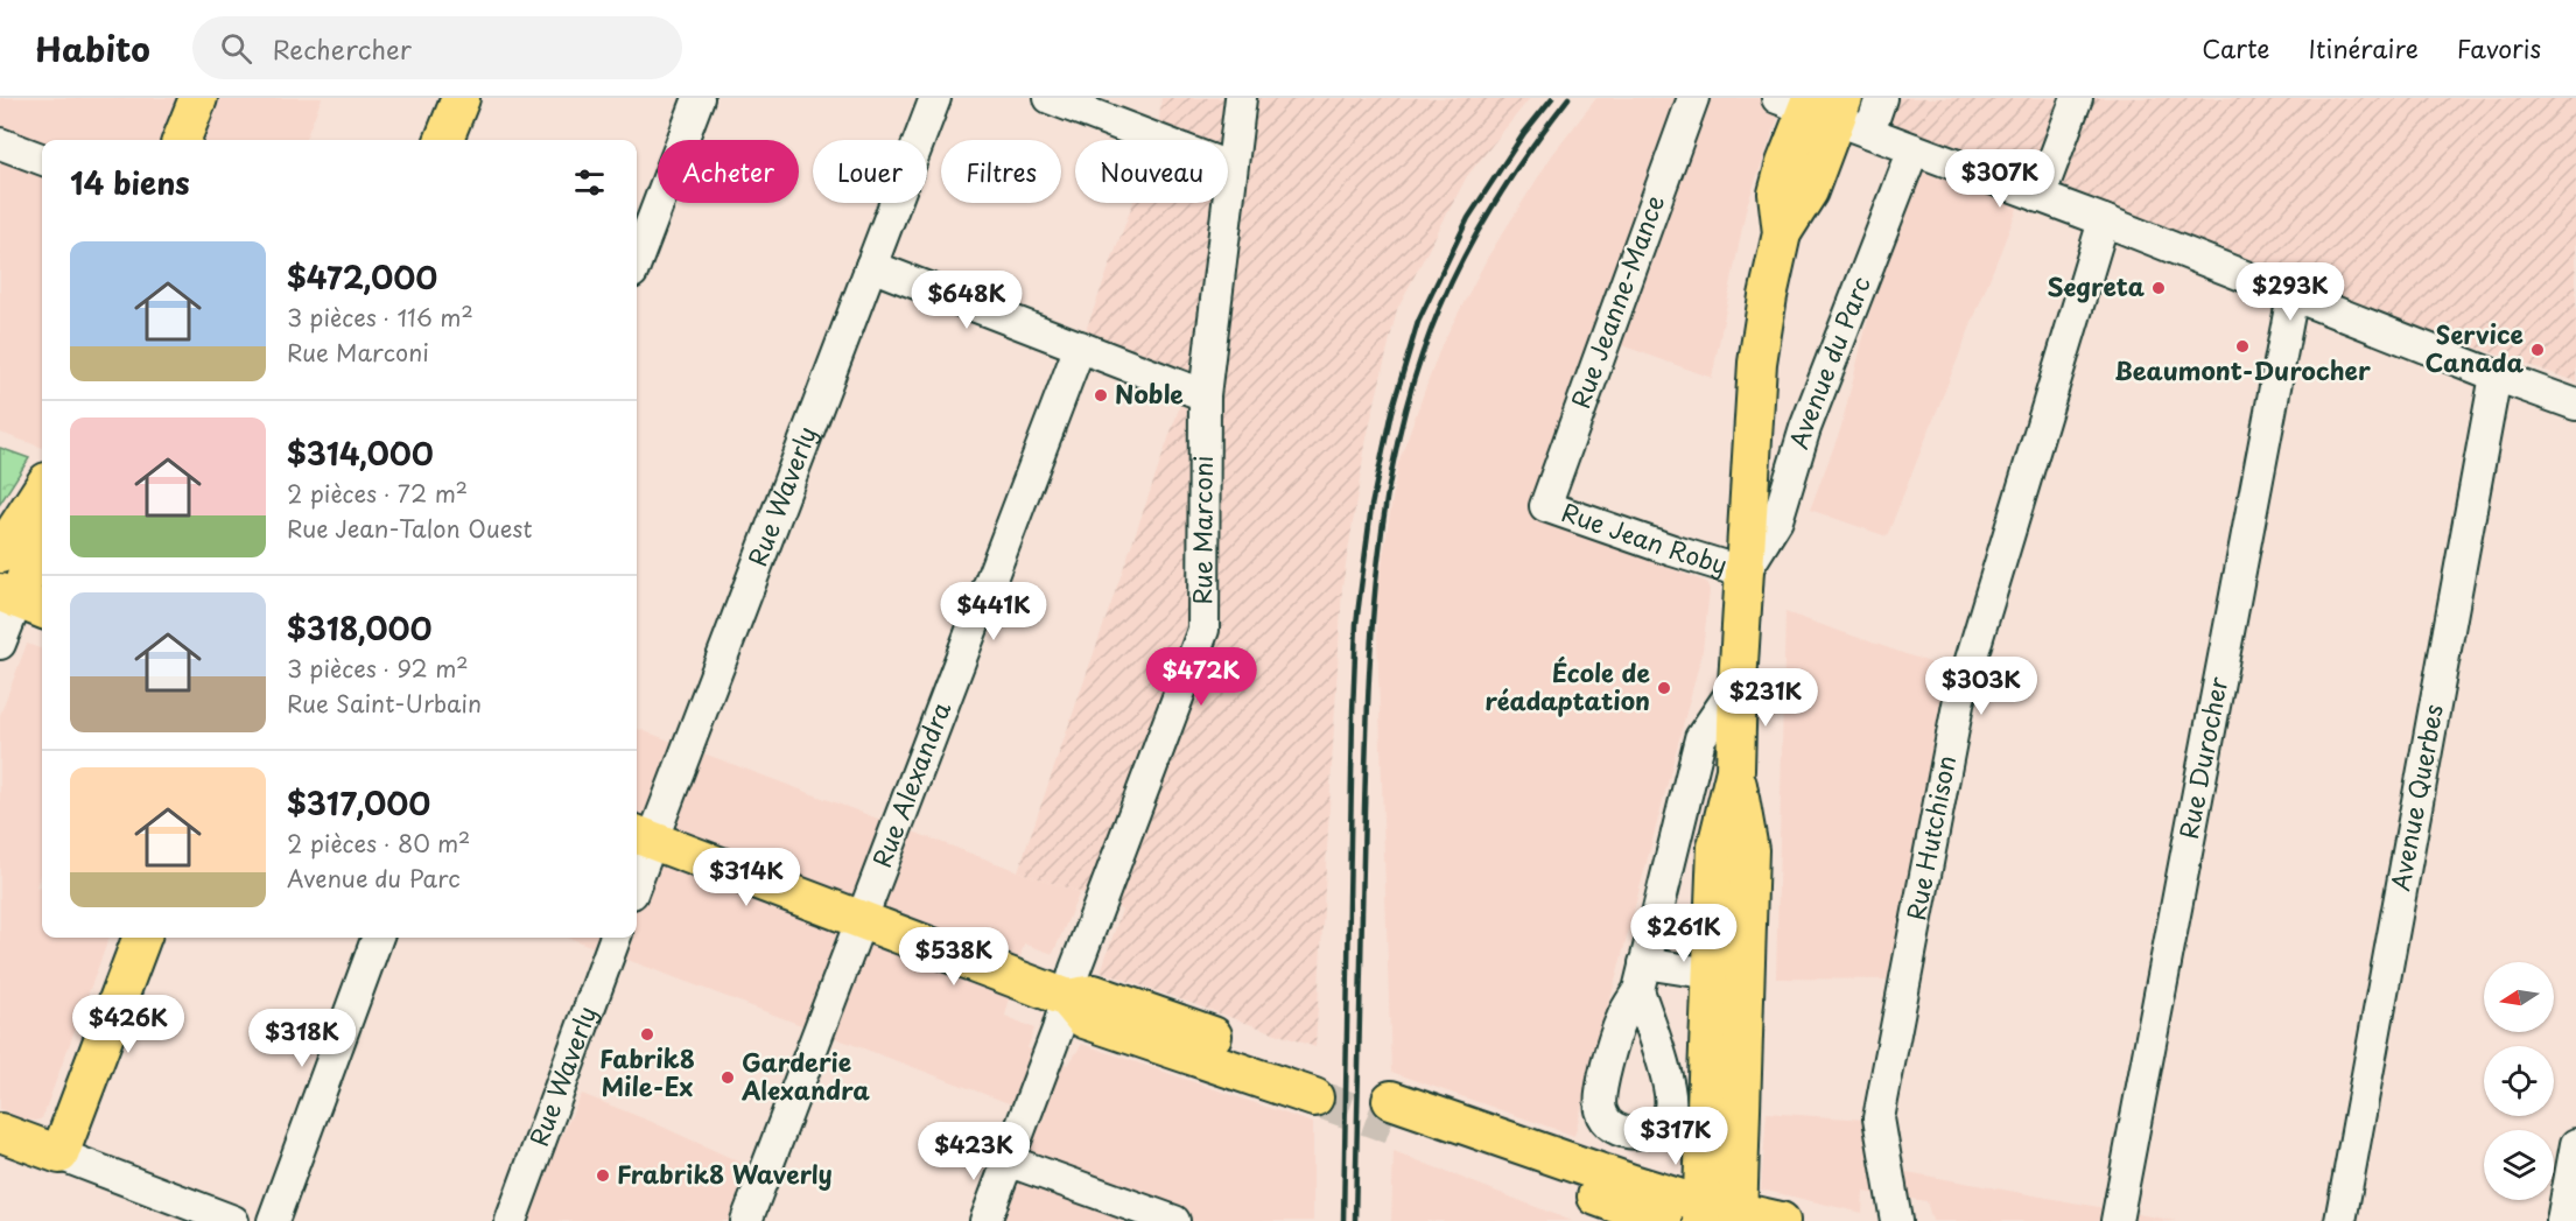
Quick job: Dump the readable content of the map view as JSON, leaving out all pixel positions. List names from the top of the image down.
{
  "streets": {
    "main road": ["Avenue du Parc"],
    "street": [
      "Rue Jeanne-Mance",
      "Rue Waverly",
      "Rue Marconi",
      "Rue Jean Roby",
      "Rue Durocher",
      "Rue Alexandra",
      "Avenue Querbes",
      "Rue Hutchison"
    ]
  },
  "crossings": [
    ["Rue Jeanne-Mance", "Rue Jean Roby"],
    ["Avenue du Parc", "Rue Jean Roby"]
  ],
  "places": [
    "Segreta",
    "Beaumont-Durocher",
    "Service Canada",
    "Noble",
    "École de réadaptation",
    "Fabrik8 Mile-Ex",
    "Garderie Alexandra",
    "Frabrik8 Waverly"
  ],
  "north": "left",
  "page": {
    "header": "Habito",
    "search": "Rechercher",
    "nav": ["Carte", "Itinéraire", "Favoris"],
    "chip": [
      "Acheter",
      "Louer",
      "Filtres",
      "Nouveau"
    ],
    "heading": "14 biens",
    "price": [
      "$307K",
      "$293K",
      "$648K",
      "$441K",
      "$472K",
      "$303K",
      "$231K",
      "$314K",
      "$261K",
      "$538K",
      "$426K",
      "$318K",
      "$317K",
      "$423K"
    ],
    "list": [
      {
        "name": "$472,000",
        "note": "3 pièces · 116 m² · Rue Marconi"
      },
      {
        "name": "$314,000",
        "note": "2 pièces · 72 m² · Rue Jean-Talon Ouest"
      },
      {
        "name": "$318,000",
        "note": "3 pièces · 92 m² · Rue Saint-Urbain"
      },
      {
        "name": "$317,000",
        "note": "2 pièces · 80 m² · Avenue du Parc"
      }
    ]
  }
}
